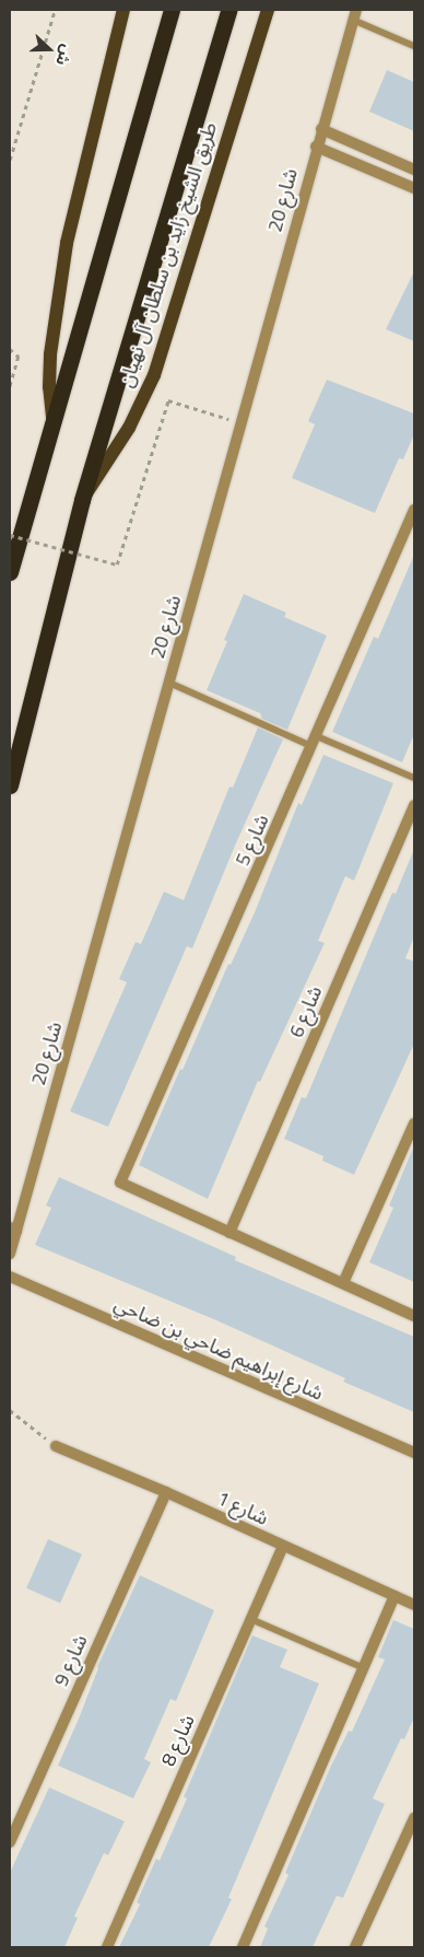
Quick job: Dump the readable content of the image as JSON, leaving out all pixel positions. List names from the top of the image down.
{
  "streets": {
    "highway": ["طريق الشيخ زايد بن سلطان آل نهيان"],
    "street": [
      "شارع 20",
      "شارع 5",
      "شارع 6",
      "شارع إبراهيم ضاحي بن ضاحي",
      "شارع 1",
      "شارع 9",
      "شارع 8"
    ]
  },
  "crossings": [
    ["شارع 5", "شارع 6"],
    ["شارع 1", "شارع 9"],
    ["شارع 1", "شارع 8"]
  ],
  "north": "right"
}
